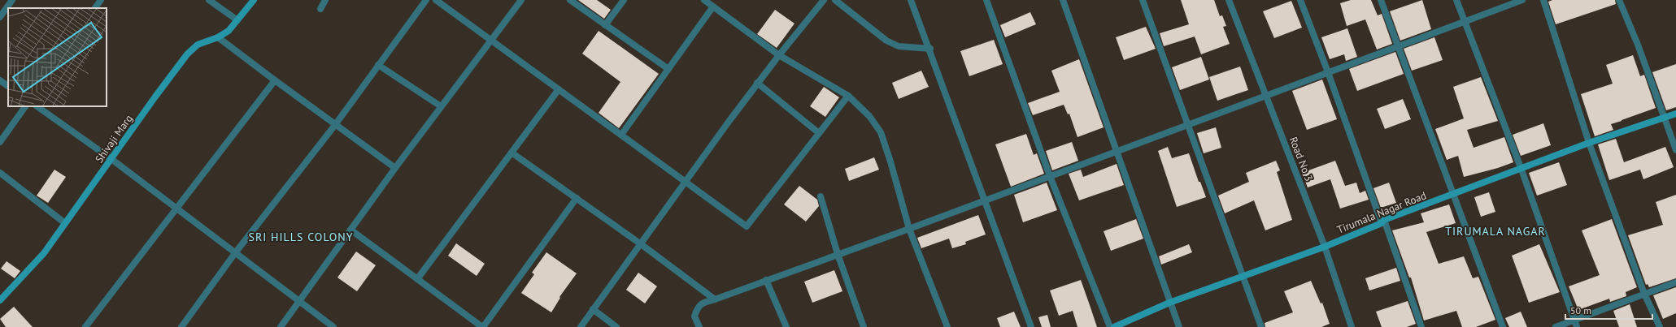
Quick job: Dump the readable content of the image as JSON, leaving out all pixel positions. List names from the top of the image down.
{
  "streets": {
    "street": ["Shivaji Marg", "Road No 3", "Tirumala Nagar Road"]
  },
  "crossings": [
    ["Road No 3", "Tirumala Nagar Road"]
  ],
  "districts": ["TIRUMALA NAGAR", "SRI HILLS COLONY"],
  "scale_bar": "50 m"
}
